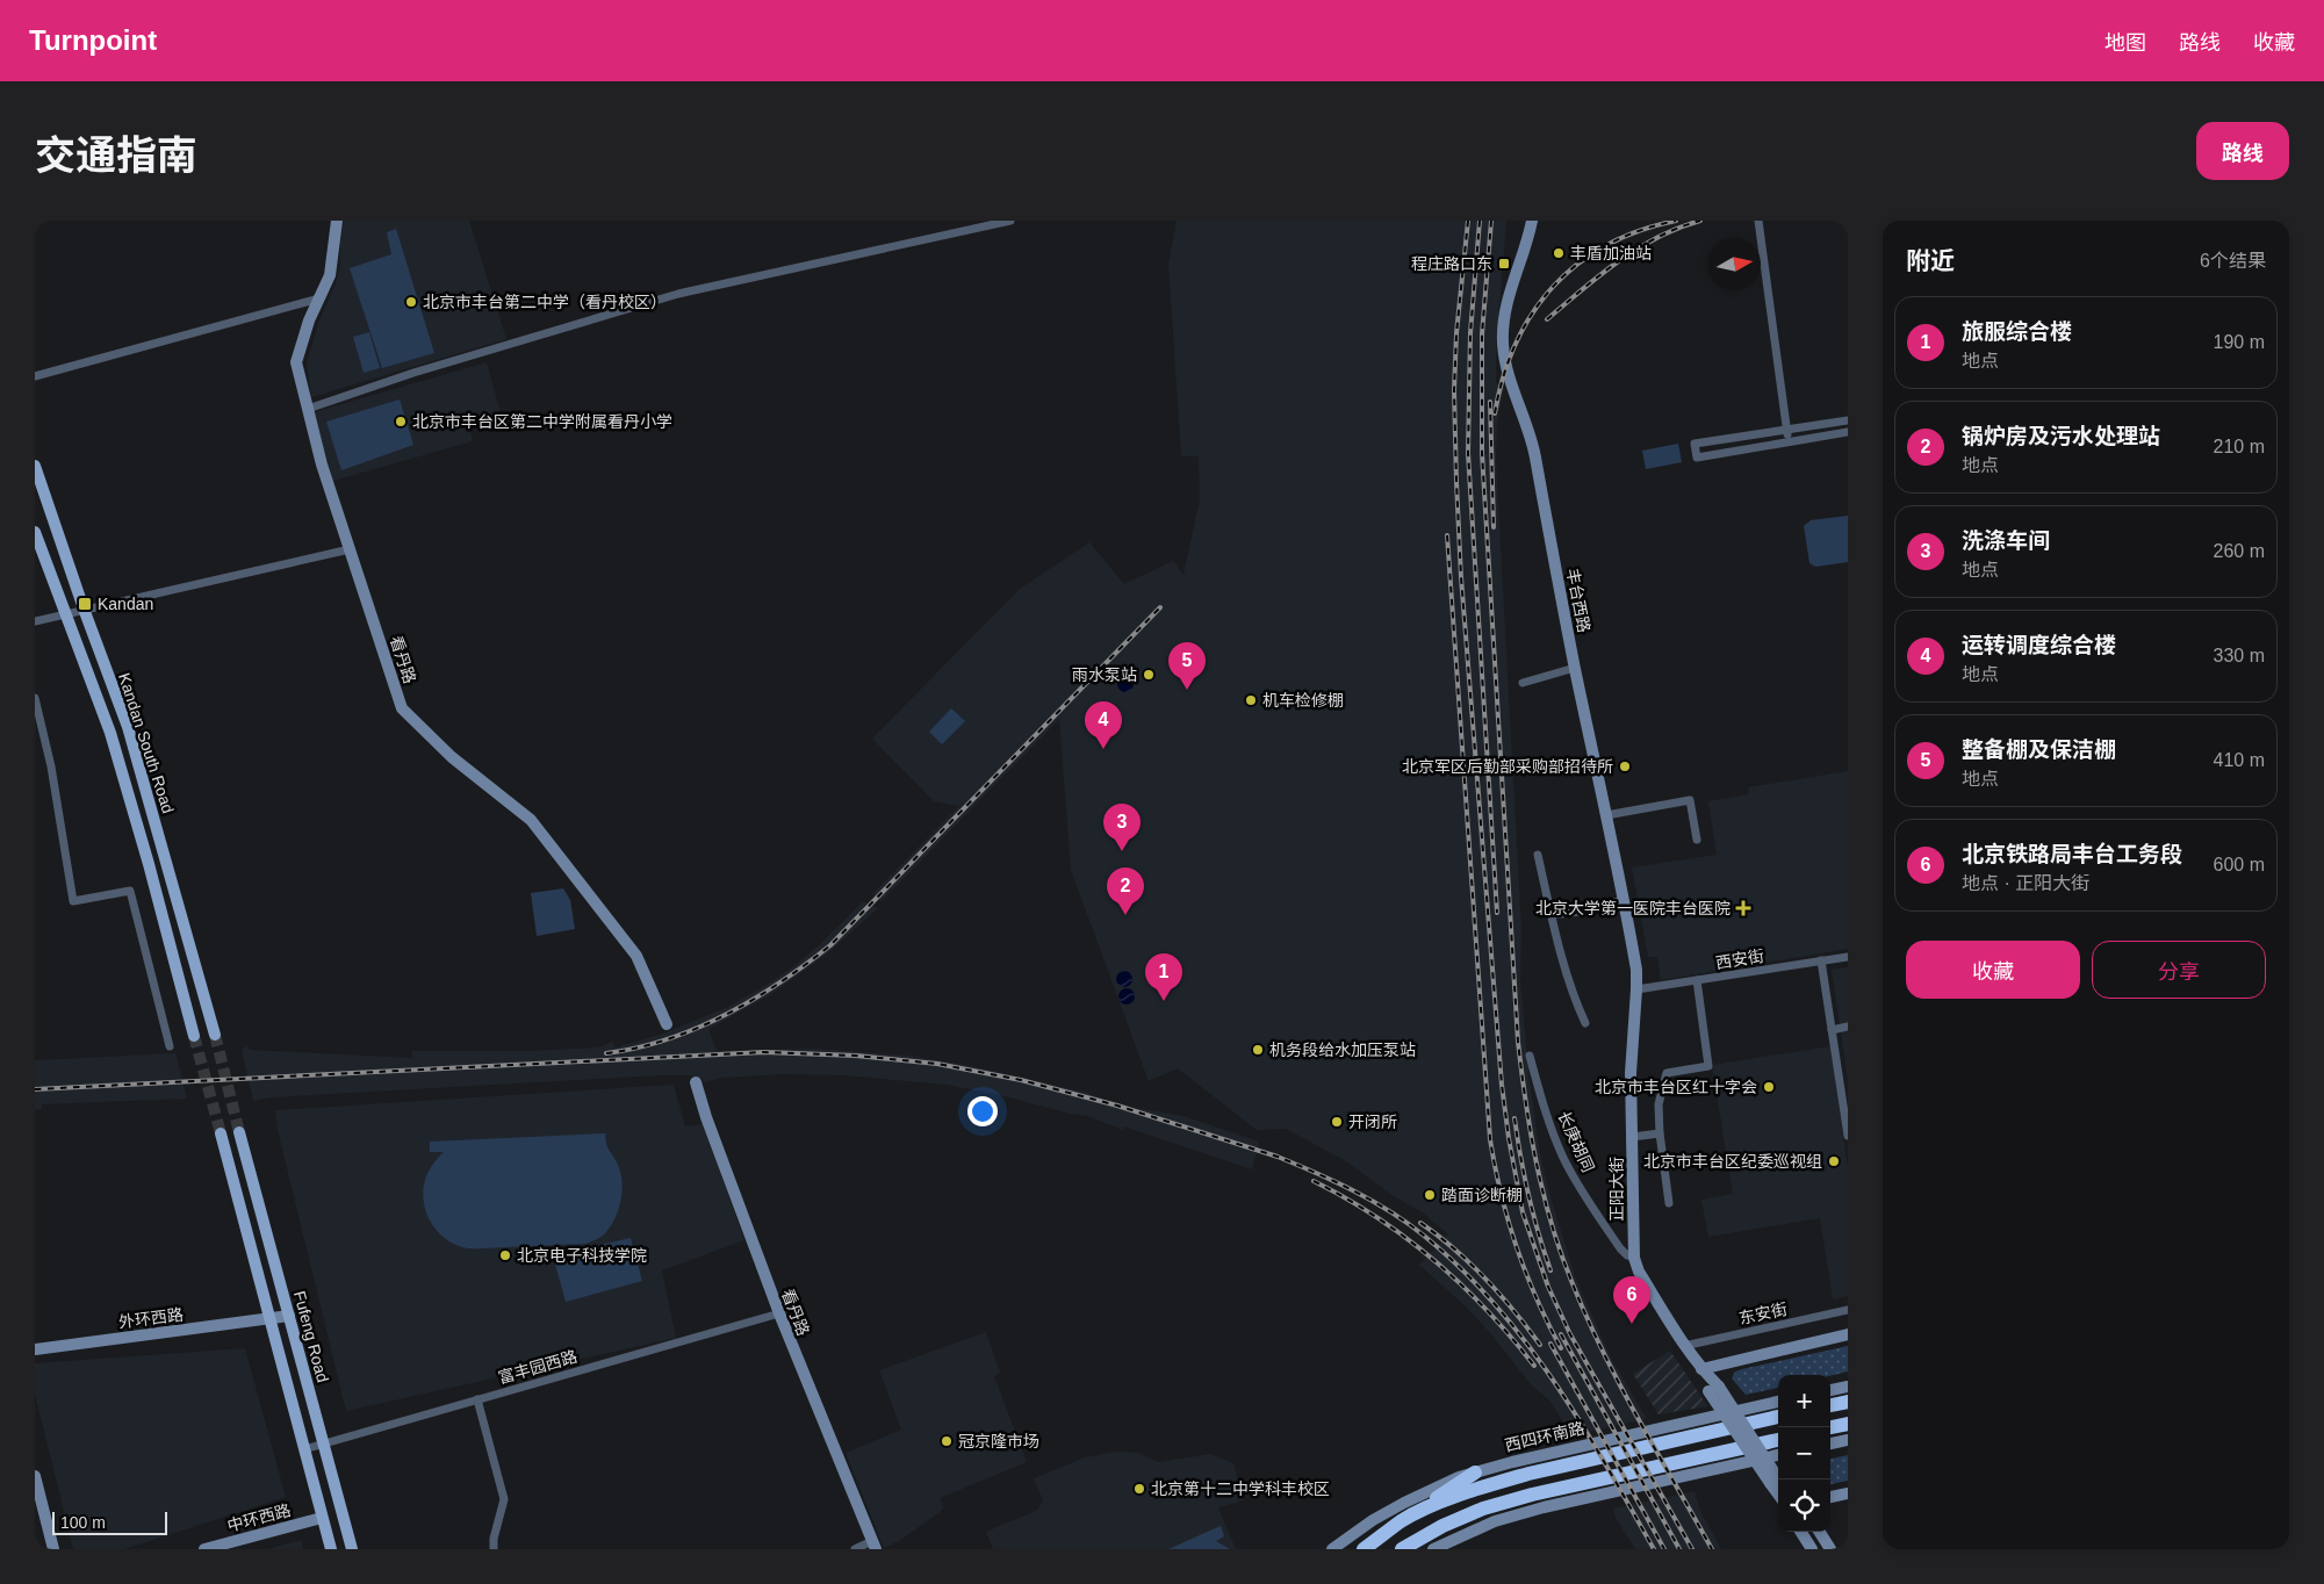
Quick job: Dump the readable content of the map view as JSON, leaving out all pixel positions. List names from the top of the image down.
{
  "streets": {
    "highway": ["西四环南路"],
    "main road": ["Kandan South Road", "Fufeng Road"],
    "street": [
      "丰台西路",
      "看丹路",
      "西安街",
      "长庚胡同",
      "正阳大街",
      "东安街",
      "外环西路",
      "富丰园西路",
      "中环西路"
    ]
  },
  "crossings": [
    ["丰台西路", "西安街"],
    ["丰台西路", "正阳大街"],
    ["看丹路", "富丰园西路"],
    ["西安街", "正阳大街"],
    ["长庚胡同", "正阳大街"],
    ["正阳大街", "东安街"],
    ["外环西路", "Fufeng Road"],
    ["Fufeng Road", "富丰园西路"]
  ],
  "places": {
    "other": [
      "丰盾加油站",
      "北京市丰台第二中学（看丹校区）",
      "北京市丰台区第二中学附属看丹小学",
      "雨水泵站",
      "机车检修棚",
      "北京军区后勤部采购部招待所",
      "机务段给水加压泵站",
      "北京市丰台区红十字会",
      "开闭所",
      "北京市丰台区纪委巡视组",
      "踏面诊断棚",
      "北京电子科技学院",
      "冠京隆市场",
      "北京第十二中学科丰校区"
    ],
    "transit": ["程庄路口东", "Kandan"],
    "health": ["北京大学第一医院丰台医院"]
  },
  "scale_bar": "100 m",
  "north": "right",
  "page": {
    "header": "Turnpoint",
    "nav": ["地图", "路线", "收藏"],
    "title": "交通指南",
    "buttons": [
      "路线",
      ["收藏", "分享"]
    ],
    "heading": ["附近", "6个结果"],
    "list": [
      {
        "mark": "1",
        "name": "旅服综合楼",
        "note": "地点",
        "value": "190 m"
      },
      {
        "mark": "2",
        "name": "锅炉房及污水处理站",
        "note": "地点",
        "value": "210 m"
      },
      {
        "mark": "3",
        "name": "洗涤车间",
        "note": "地点",
        "value": "260 m"
      },
      {
        "mark": "4",
        "name": "运转调度综合楼",
        "note": "地点",
        "value": "330 m"
      },
      {
        "mark": "5",
        "name": "整备棚及保洁棚",
        "note": "地点",
        "value": "410 m"
      },
      {
        "mark": "6",
        "name": "北京铁路局丰台工务段",
        "note": "地点 · 正阳大街",
        "value": "600 m"
      }
    ],
    "pins": [
      "5",
      "4",
      "3",
      "2",
      "1",
      "6"
    ],
    "map_buttons": ["+", "−"],
    "scale": "100 m"
  }
}
